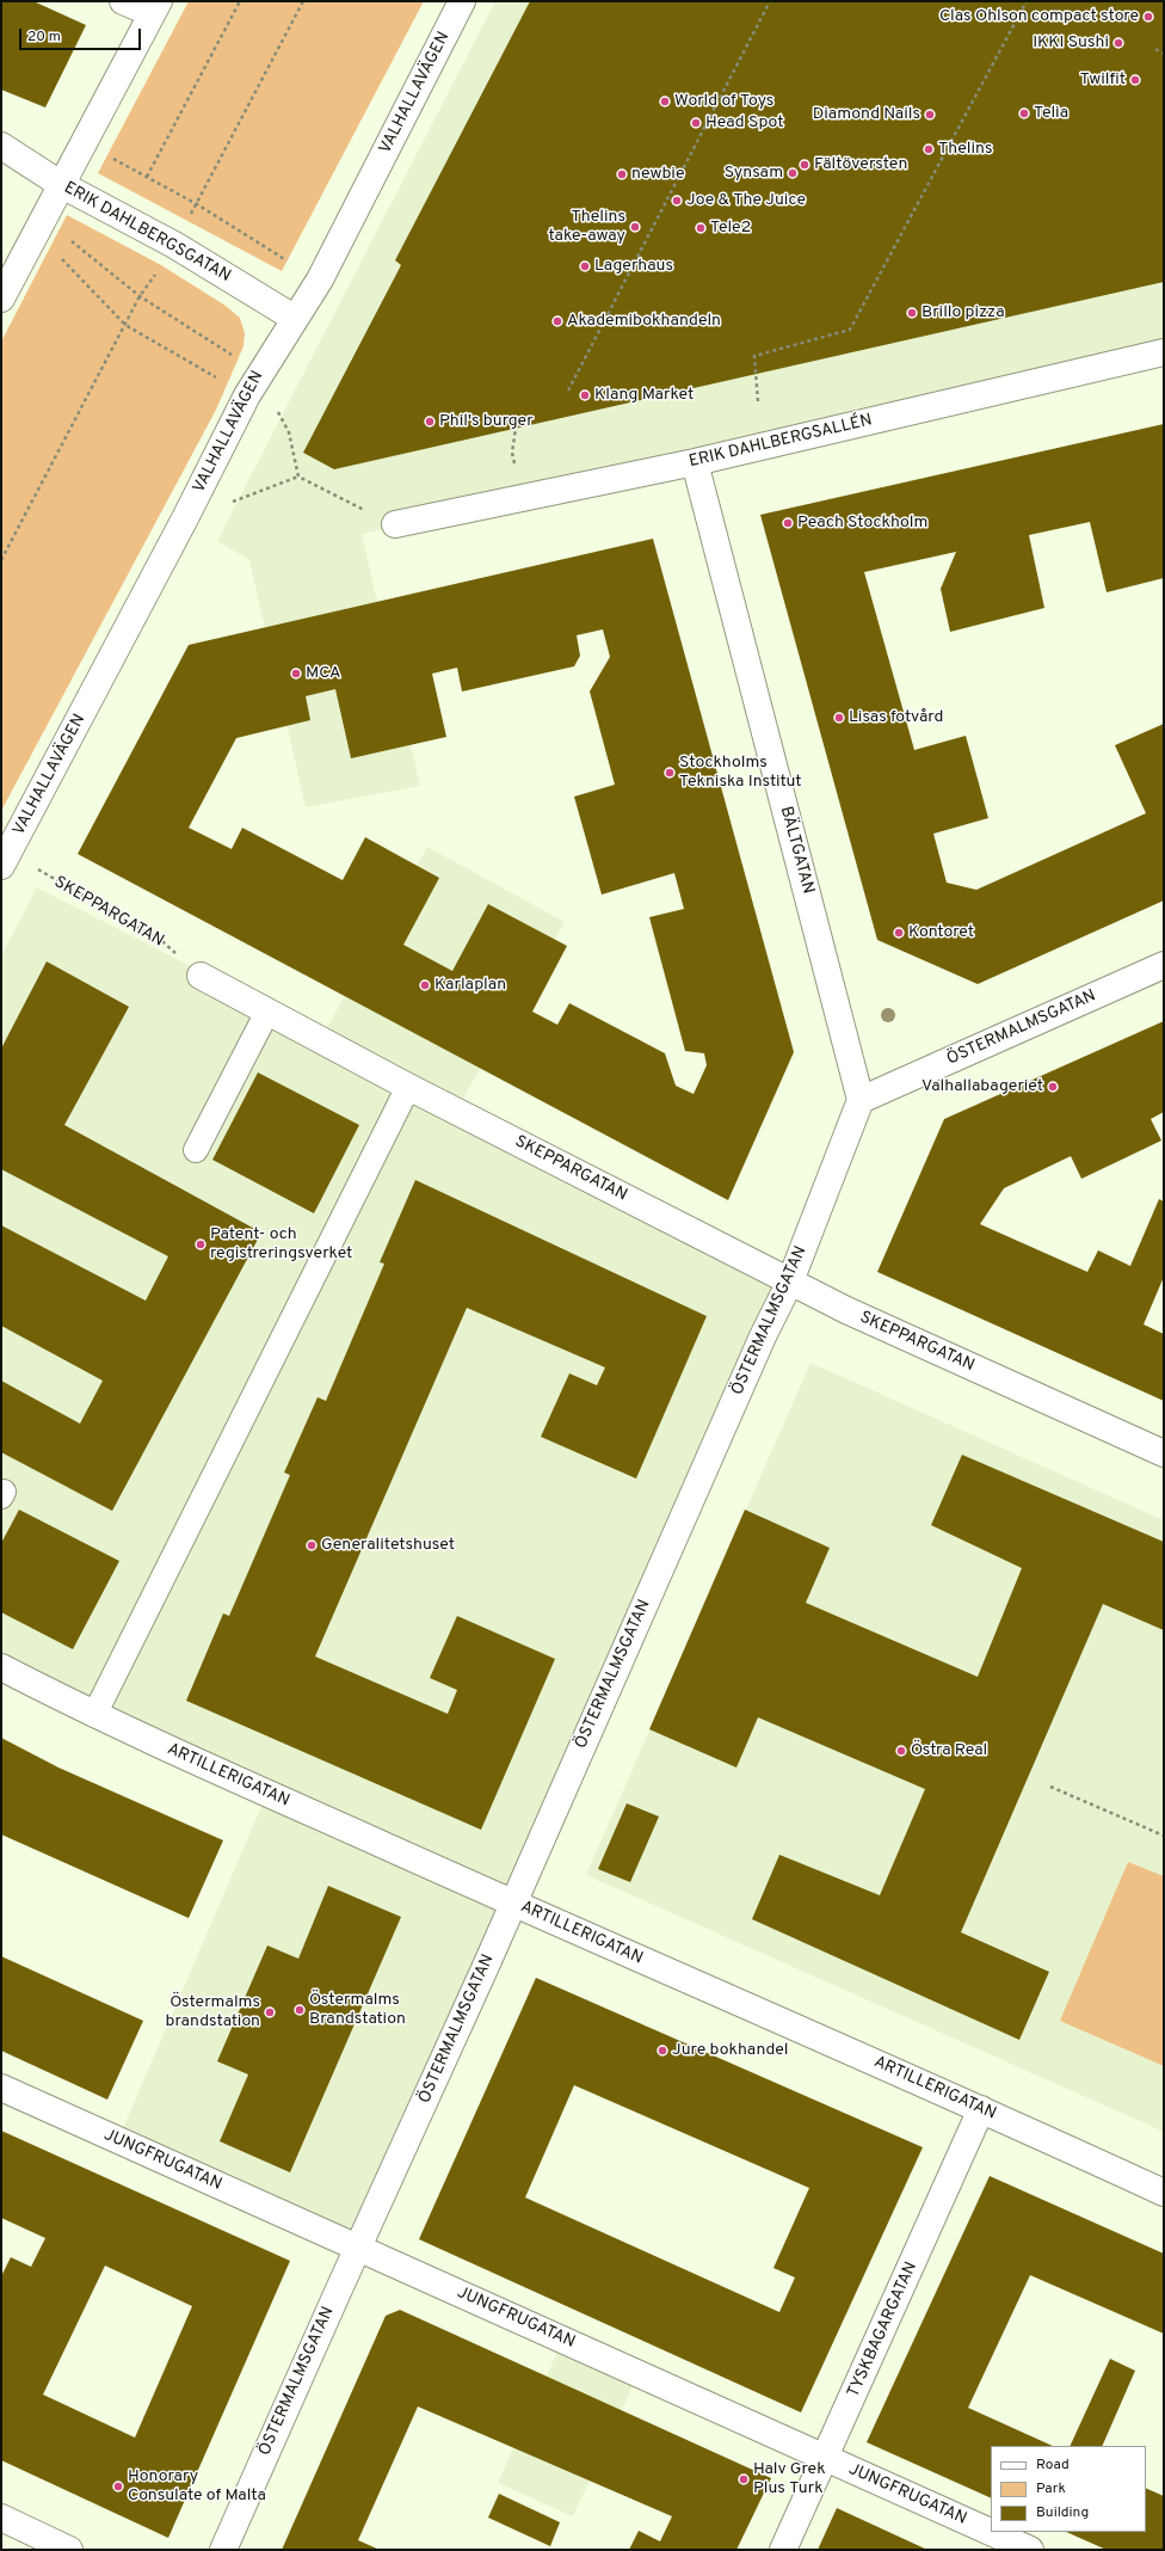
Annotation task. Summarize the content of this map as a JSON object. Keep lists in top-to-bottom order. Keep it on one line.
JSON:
{"streets":{"street":["VALHALLAVÄGEN","ERIK DAHLBERGSGATAN","ERIK DAHLBERGSALLÉN","BÄLTGATAN","SKEPPARGATAN","ÖSTERMALMSGATAN","ARTILLERIGATAN","JUNGFRUGATAN","TYSKBAGARGATAN"]},"crossings":[["VALHALLAVÄGEN","ERIK DAHLBERGSGATAN"],["VALHALLAVÄGEN","SKEPPARGATAN"],["ERIK DAHLBERGSALLÉN","BÄLTGATAN"],["BÄLTGATAN","ÖSTERMALMSGATAN"],["SKEPPARGATAN","ÖSTERMALMSGATAN"],["ÖSTERMALMSGATAN","ARTILLERIGATAN"],["ÖSTERMALMSGATAN","JUNGFRUGATAN"],["ARTILLERIGATAN","TYSKBAGARGATAN"],["JUNGFRUGATAN","TYSKBAGARGATAN"]],"places":["Clas Ohlson compact store","IKKI Sushi","Twilfit","World of Toys","Telia","Diamond Nails","Head Spot","Thelins","Fältöversten","Synsam","newbie","Joe & The Juice","Thelins take-away","Tele2","Lagerhaus","Brillo pizza","Akademibokhandeln","Klang Market","Phil's burger","Peach Stockholm","MCA","Lisas fotvård","Stockholms Tekniska Institut","Kontoret","Karlaplan","Valhallabageriet","Patent- och registreringsverket","Generalitetshuset","Östra Real","Östermalms Brandstation","Östermalms brandstation","Jure bokhandel","Halv Grek Plus Turk","Honorary Consulate of Malta"],"legend":["Road","Park","Building"],"scale_bar":"20 m"}
